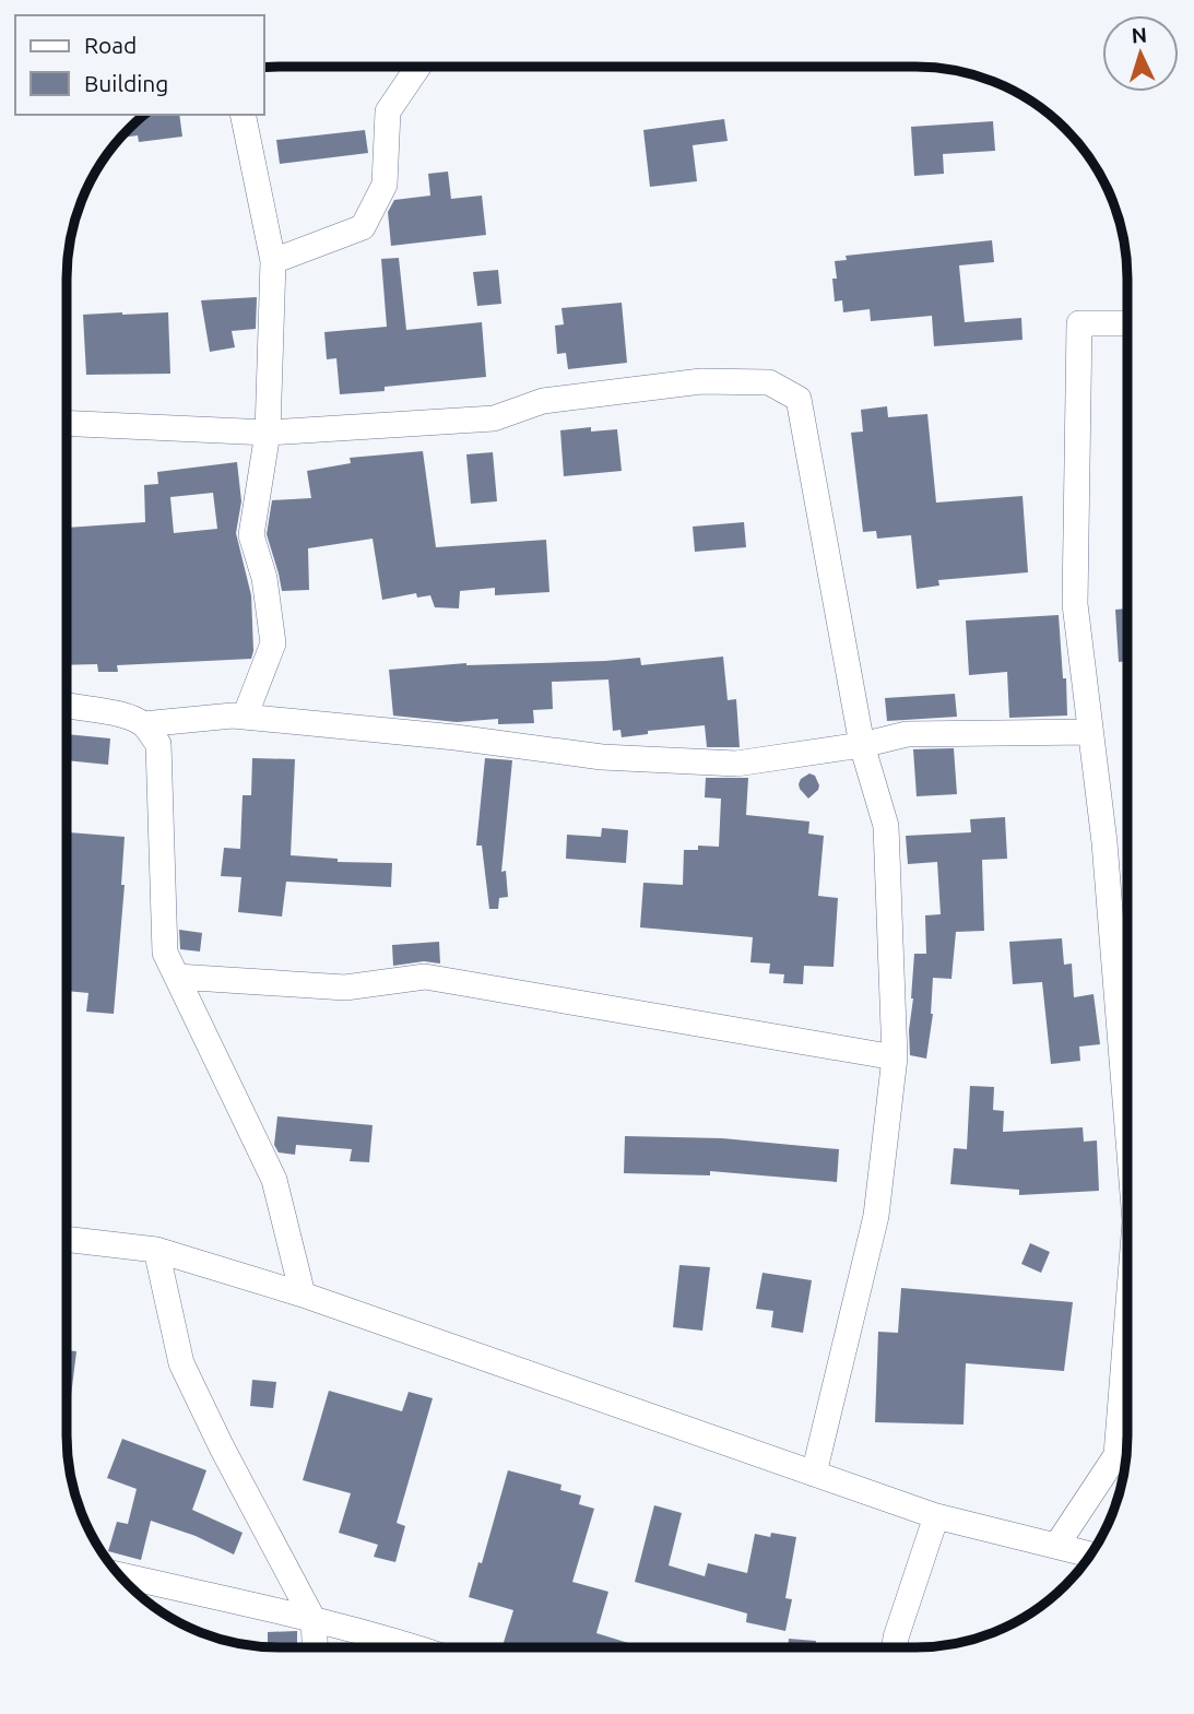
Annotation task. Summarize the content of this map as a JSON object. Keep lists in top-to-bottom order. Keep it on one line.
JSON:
{"legend":["Road","Building"],"north":"top"}
